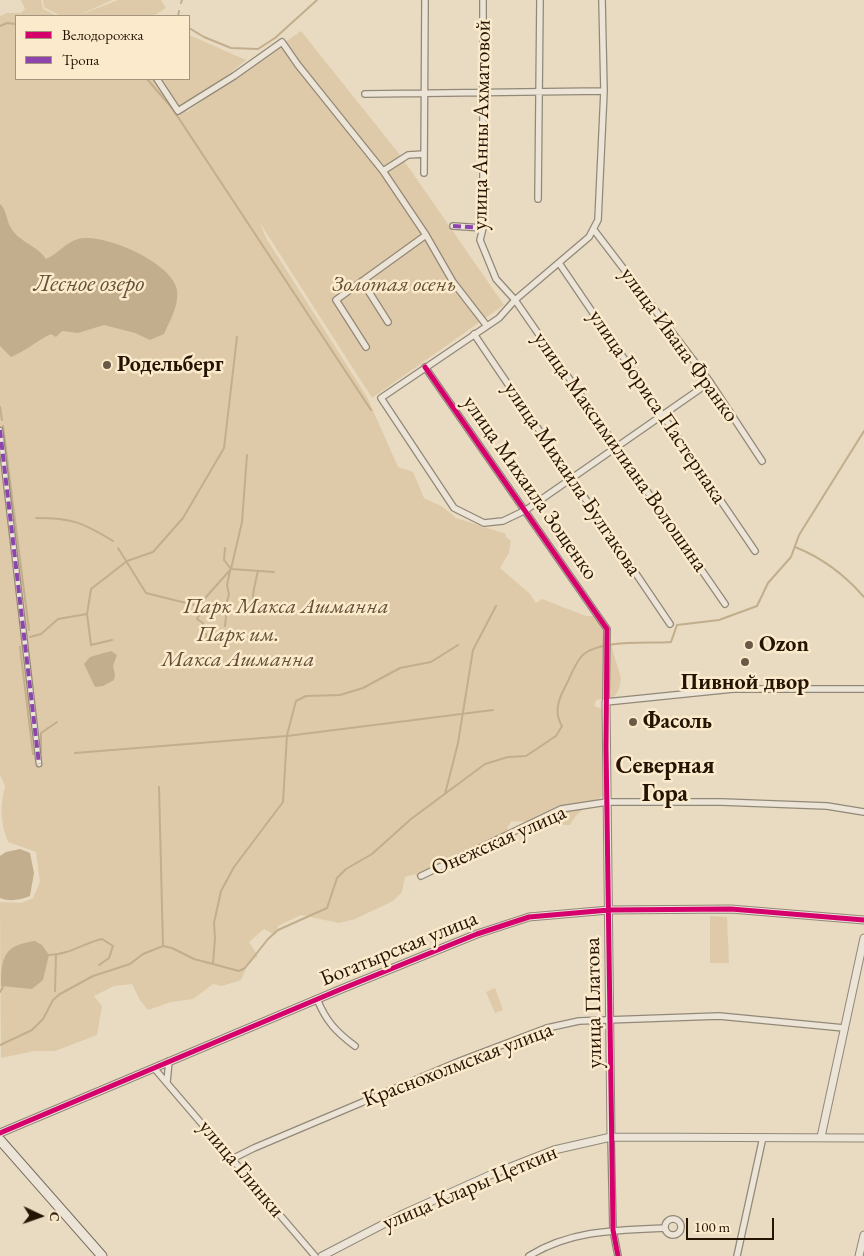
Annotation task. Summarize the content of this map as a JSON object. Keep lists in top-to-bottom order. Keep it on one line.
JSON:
{"streets":{"street":["улица Анны Ахматовой","улица Ивана Франко","улица Бориса Пастернака","улица Максимилиана Волошина","улица Михаила Булгакова","улица Михаила Зощенко","Онежская улица","Богатырская улица","улица Платова","Краснохолмская улица","улица Глинки","улица Клары Цеткин"]},"crossings":[["улица Анны Ахматовой","улица Максимилиана Волошина"],["улица Михаила Зощенко","улица Платова"],["Онежская улица","улица Платова"],["Богатырская улица","улица Платова"],["Богатырская улица","улица Глинки"],["улица Платова","Краснохолмская улица"],["улица Платова","улица Клары Цеткин"],["Краснохолмская улица","улица Глинки"]],"districts":["Северная Гора"],"water":["Лесное озеро"],"parks":["Золотая осень","Парк Макса Ашманна","Парк им. Макса Ашманна"],"places":["Родельберг","Ozon","Пивной двор","Фасоль"],"legend":["Велодорожка","Тропа"],"scale_bar":"100 m","north":"right"}
